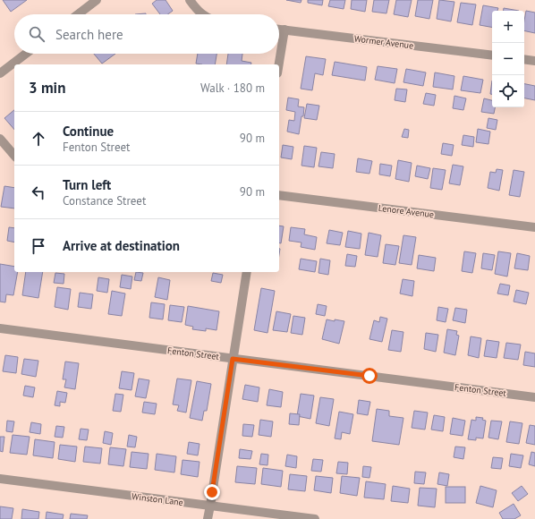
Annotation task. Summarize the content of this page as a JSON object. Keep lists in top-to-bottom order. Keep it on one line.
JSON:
{"streets":{"street":["Wormer Avenue","Lenore Avenue","Fenton Street","Winston Lane"]},"page":{"map_buttons":["+","−"],"search":"Search here","heading":["3 min","Walk · 180 m"],"list":[["Continue","Fenton Street","90 m"],["Turn left","Constance Street","90 m"],"Arrive at destination"]}}
